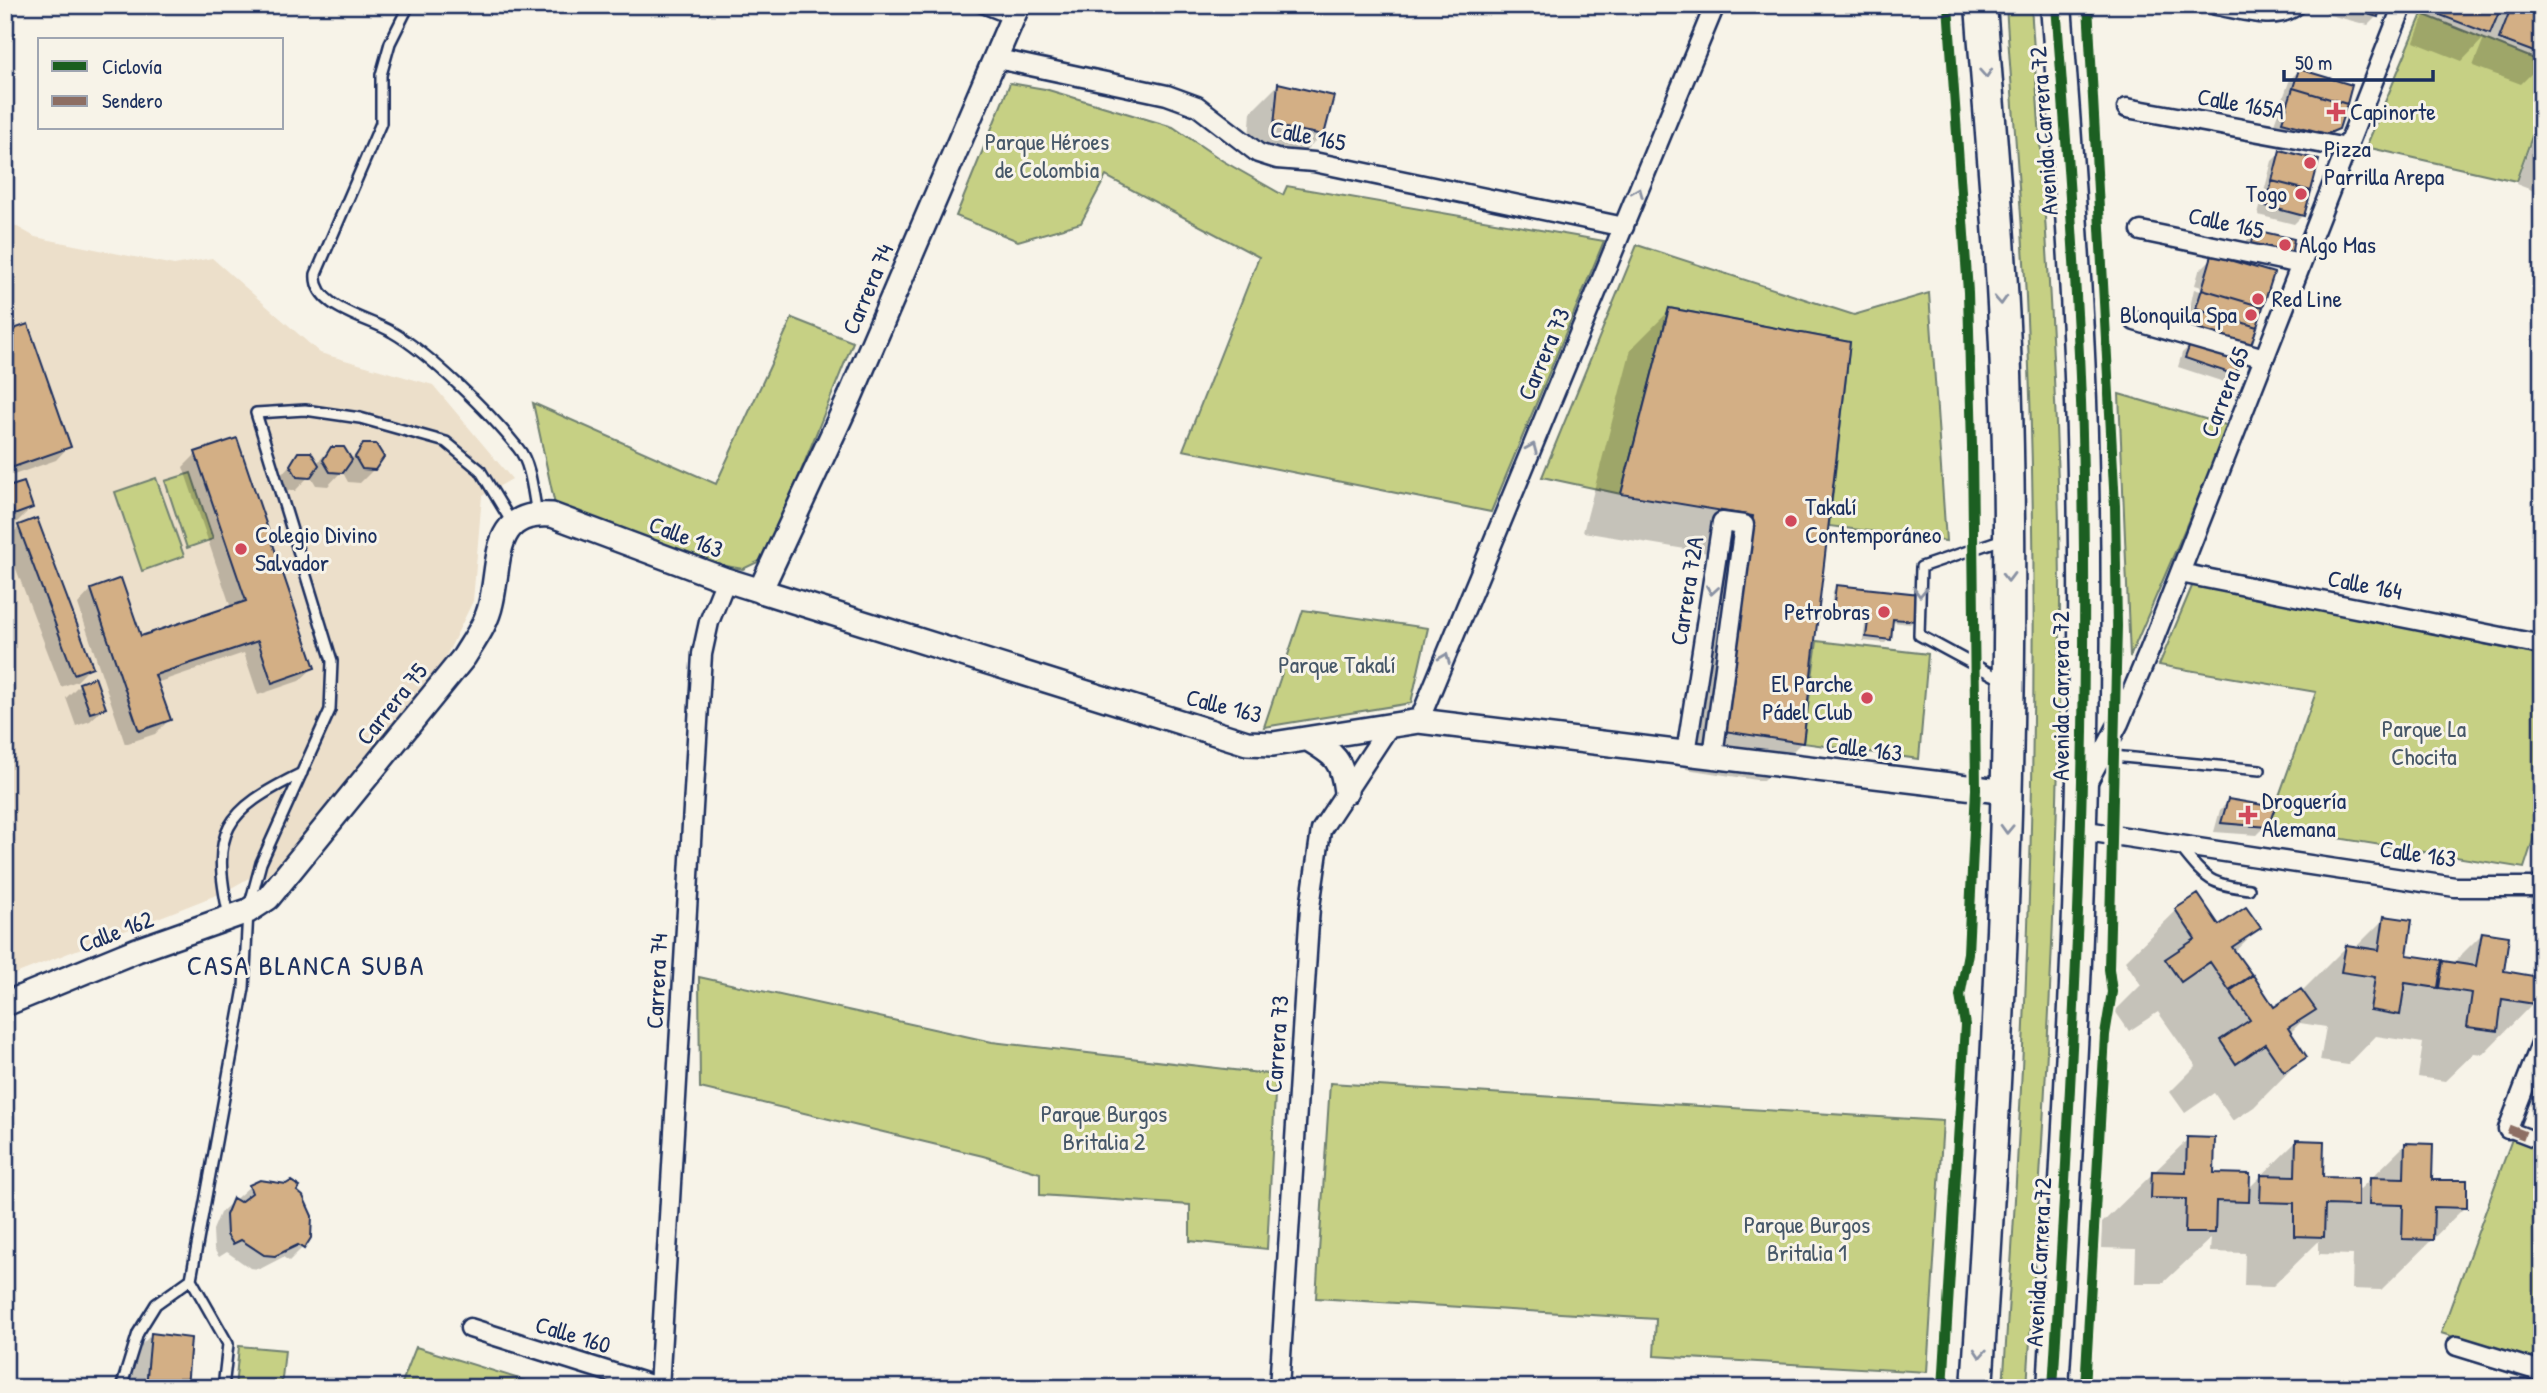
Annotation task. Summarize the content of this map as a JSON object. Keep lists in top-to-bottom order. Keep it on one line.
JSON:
{"streets":{"highway":["Avenida Carrera 72"],"street":["Calle 165A","Calle 165","Carrera 74","Carrera 73","Carrera 65","Calle 163","Calle 164","Carrera 72A","Carrera 75","Calle 162","Calle 160"]},"crossings":[["Calle 165A","Carrera 65"],["Avenida Carrera 72","Carrera 65"],["Avenida Carrera 72","Calle 163"],["Calle 165","Carrera 74"],["Calle 165","Carrera 73"],["Calle 165","Carrera 65"],["Carrera 74","Calle 163"],["Carrera 74","Calle 160"],["Carrera 73","Calle 163"],["Carrera 65","Calle 164"],["Calle 163","Carrera 72A"],["Carrera 75","Calle 162"]],"one_way":["Carrera 73"],"districts":["CASA BLANCA SUBA"],"parks":["Parque Héroes de Colombia","Parque Takalí","Parque La Chocita","Parque Burgos Britalia 2","Parque Burgos Britalia 1"],"places":{"health":["Capinorte","Droguería Alemana"],"other":["Pizza Parrilla Arepa","Togo","Algo Mas","Red Line","Blonquila Spa","Takalí Contemporáneo","Colegio Divino Salvador","Petrobras","El Parche Pádel Club"]},"legend":["Ciclovía","Sendero"],"scale_bar":"50 m"}
